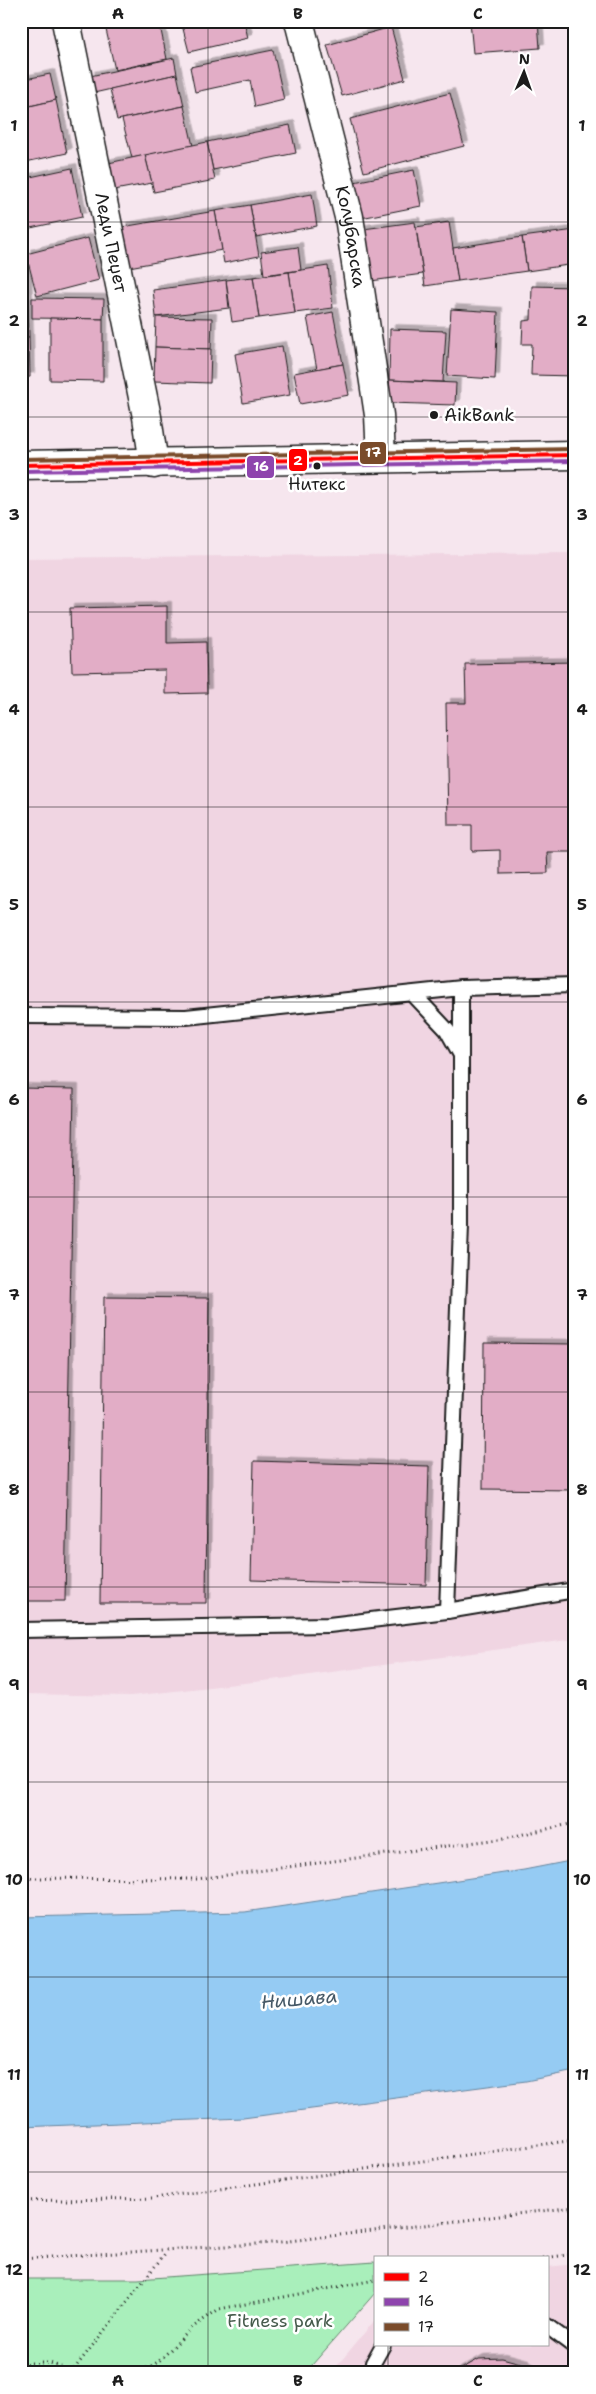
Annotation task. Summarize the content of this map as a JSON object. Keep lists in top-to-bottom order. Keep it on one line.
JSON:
{"streets":{"street":["Колубарска","Леди Пеџет"]},"water":["Нишава"],"parks":["Fitness park"],"places":["AikBank","Нитекс"],"lines":["transit line 17","transit line 2","transit line 16"],"legend":["2","16","17"],"north":"top","grid":{"columns":["A","B","C"],"rows":["1","2","3","4","5","6","7","8","9","10","11","12"]}}
